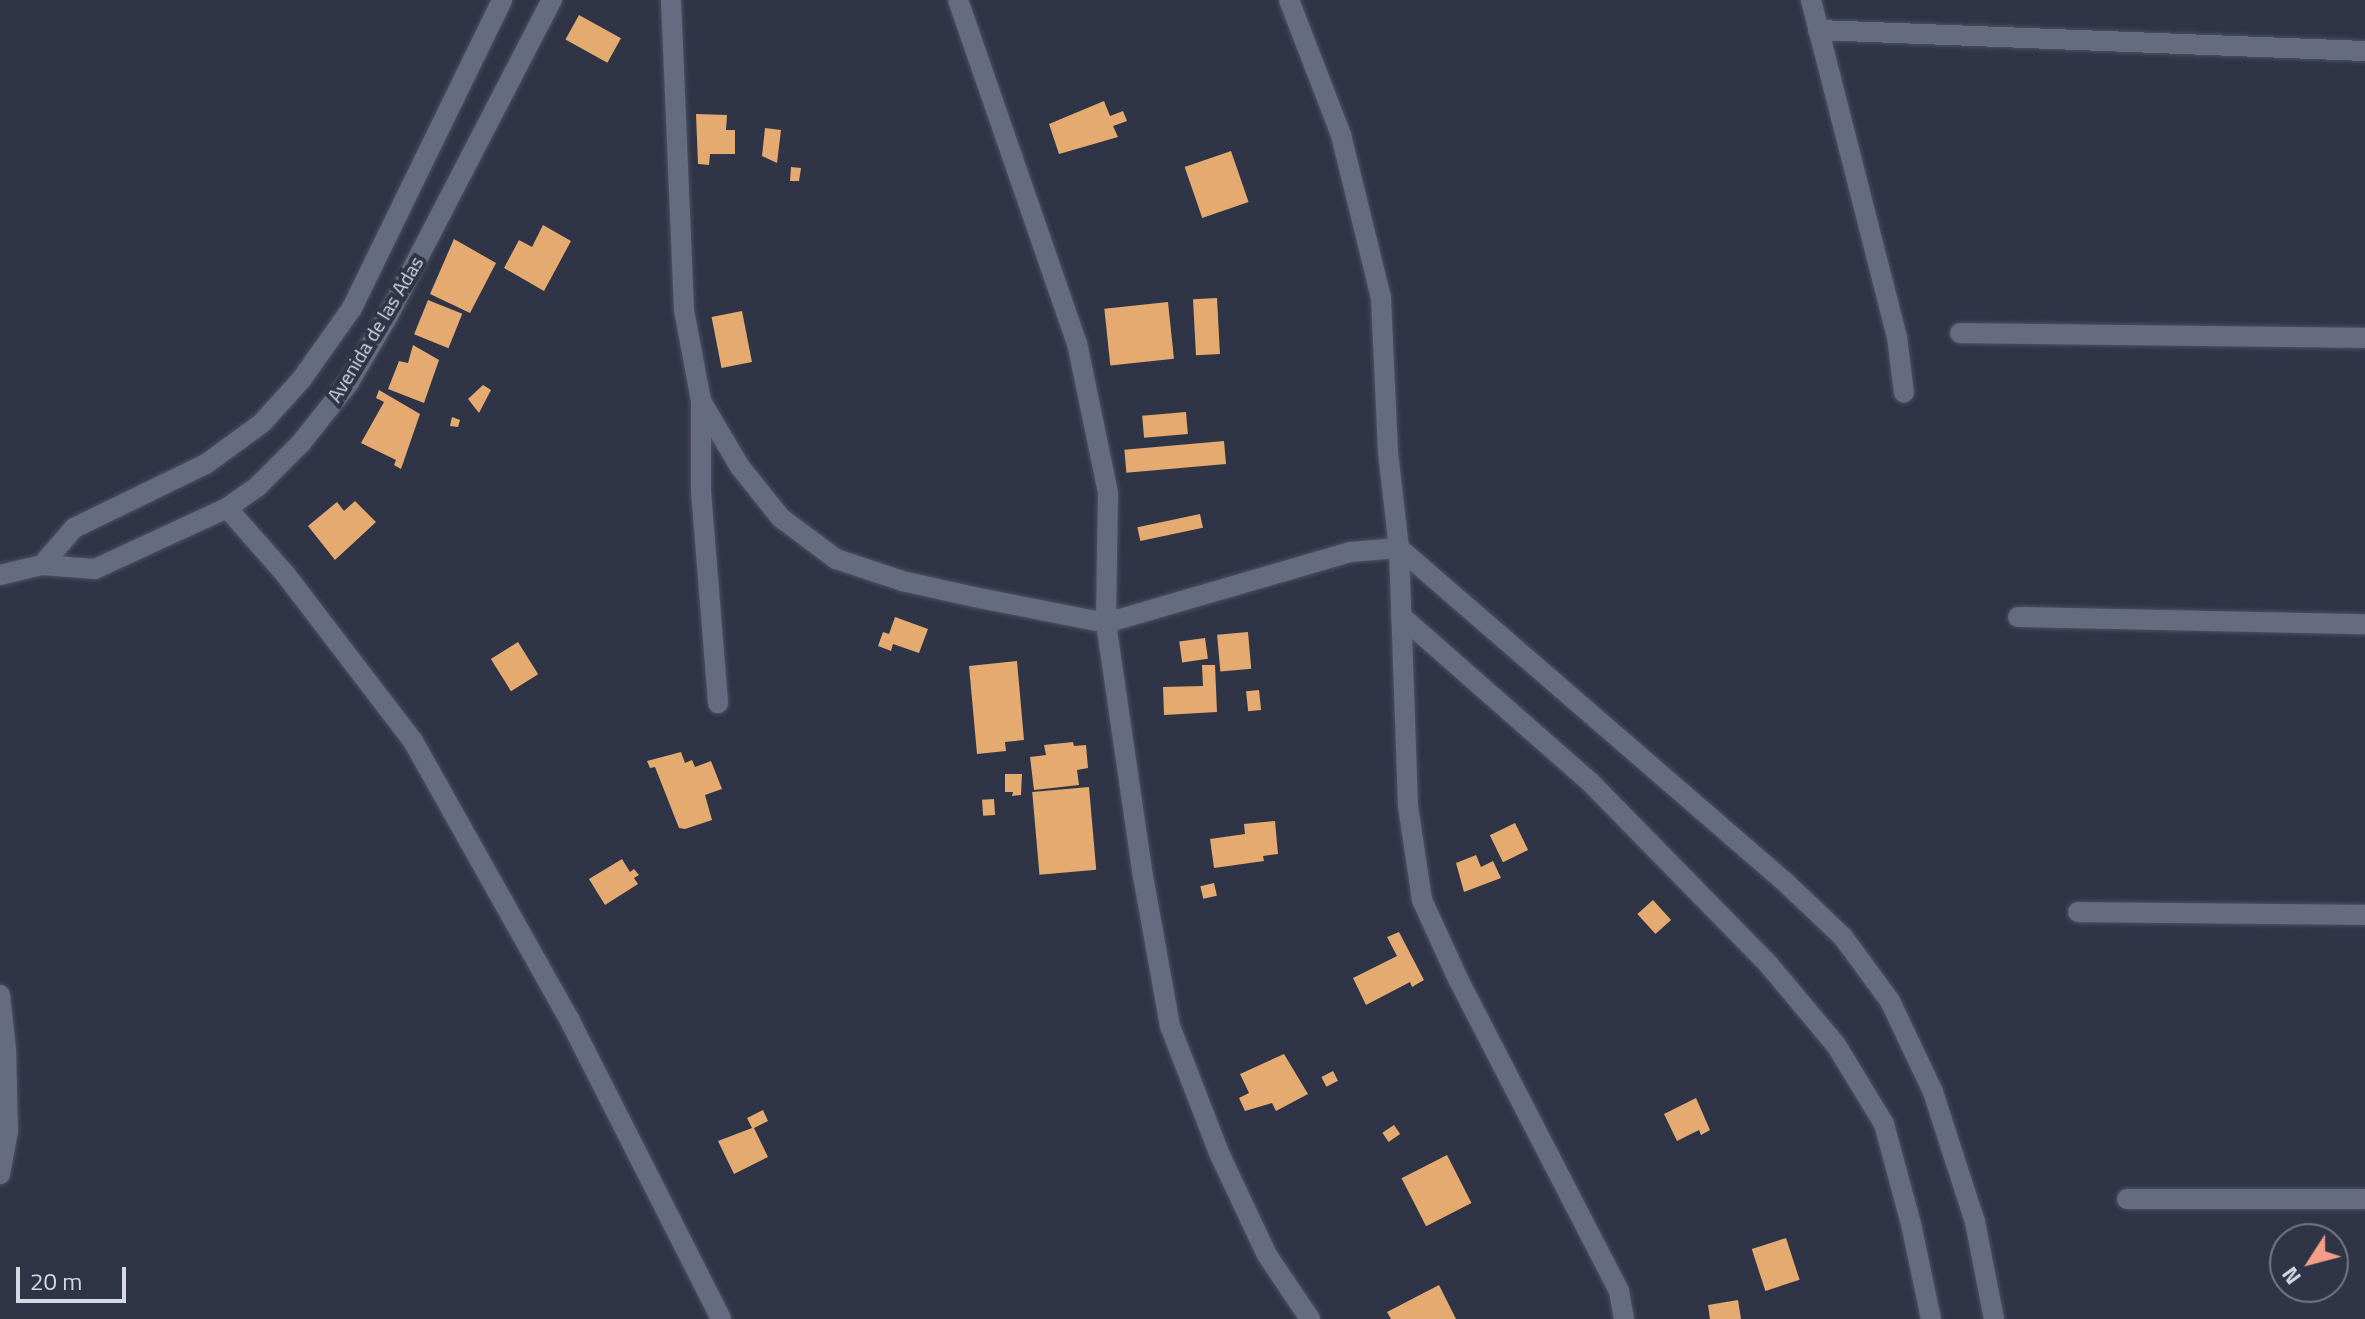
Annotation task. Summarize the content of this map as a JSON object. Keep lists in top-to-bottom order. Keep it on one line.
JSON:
{"streets":{"street":["Avenida de las Adas"]},"scale_bar":"20 m","north":"bottom left"}
